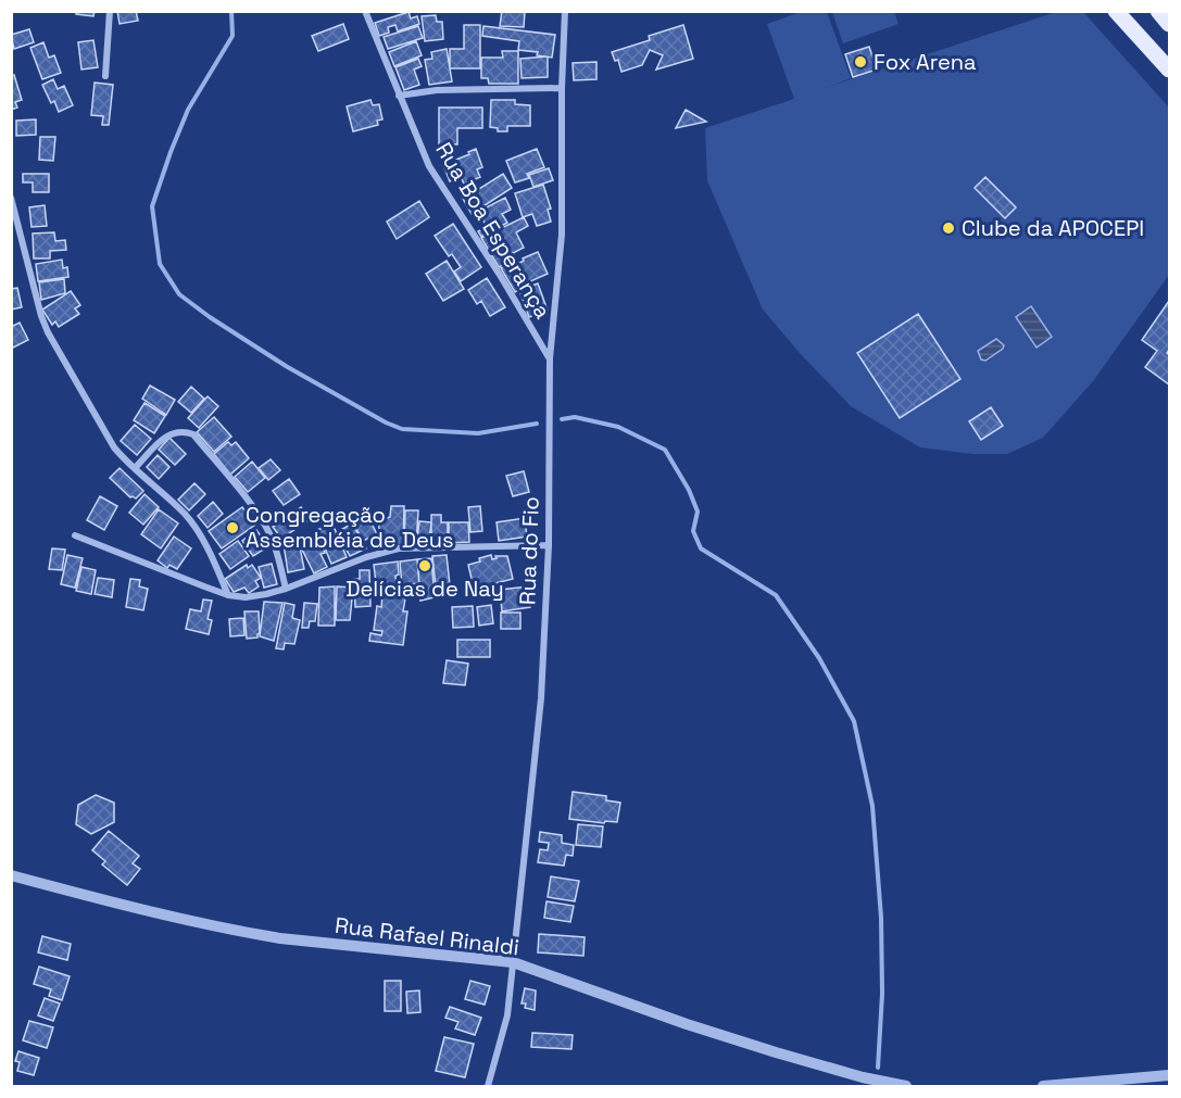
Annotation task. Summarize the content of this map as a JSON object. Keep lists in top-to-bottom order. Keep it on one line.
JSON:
{"streets":{"street":["Rua Boa Esperança","Rua do Fio","Rua Rafael Rinaldi"]},"crossings":[["Rua Boa Esperança","Rua do Fio"],["Rua do Fio","Rua Rafael Rinaldi"]],"places":["Fox Arena","Clube da APOCEPI","Congregação Assembléia de Deus","Delícias de Nay"]}
